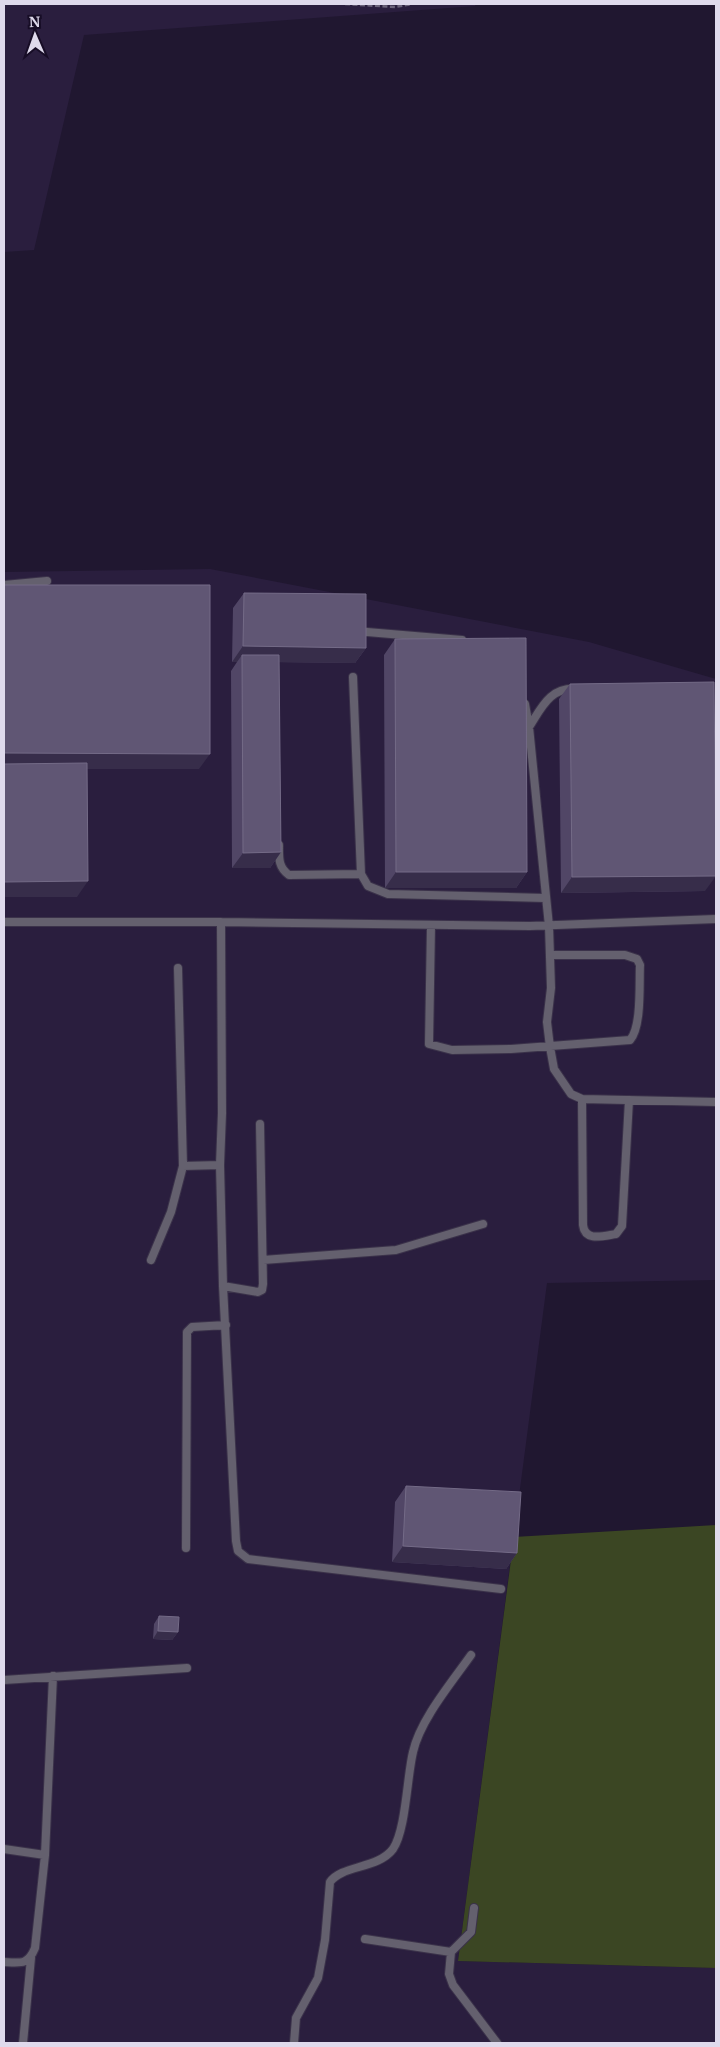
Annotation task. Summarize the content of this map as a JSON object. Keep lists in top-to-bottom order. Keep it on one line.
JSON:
{"north":"top"}
